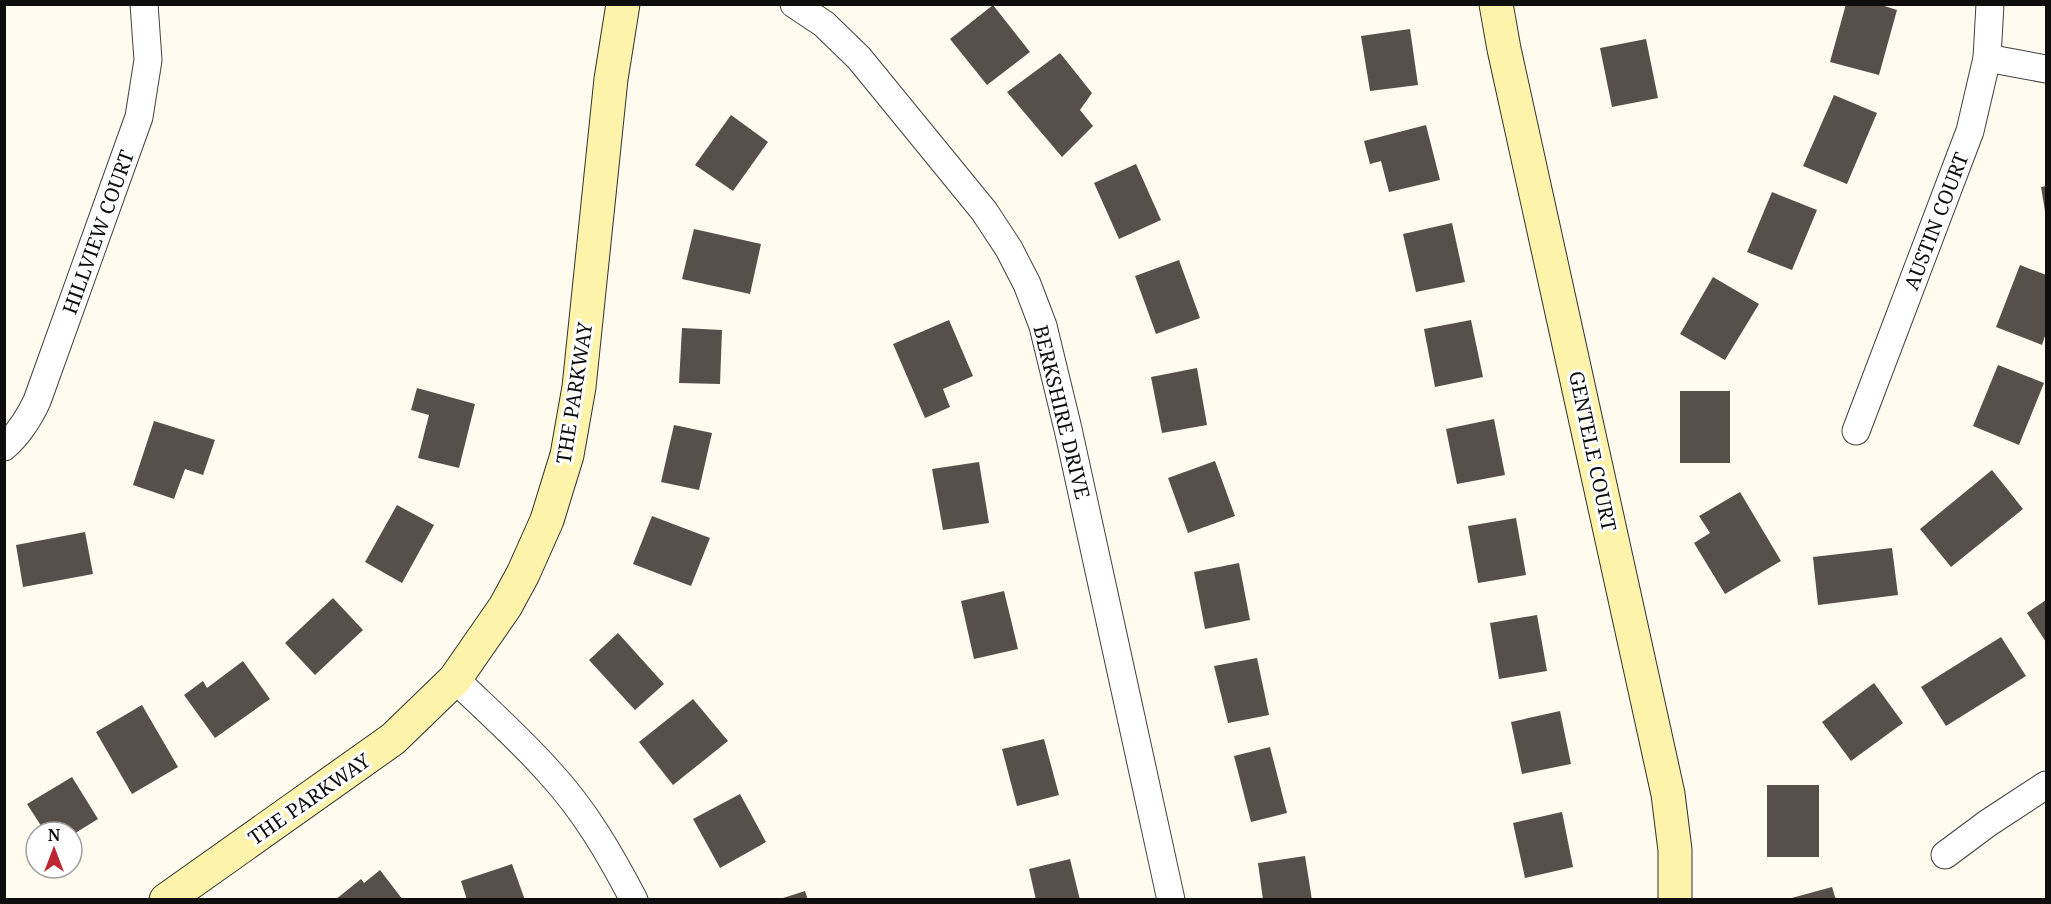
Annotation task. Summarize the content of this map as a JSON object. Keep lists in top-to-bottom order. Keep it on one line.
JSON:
{"streets":{"street":["AUSTIN COURT","HILLVIEW COURT","THE PARKWAY","BERKSHIRE DRIVE","GENTELE COURT"]},"north":"top"}
